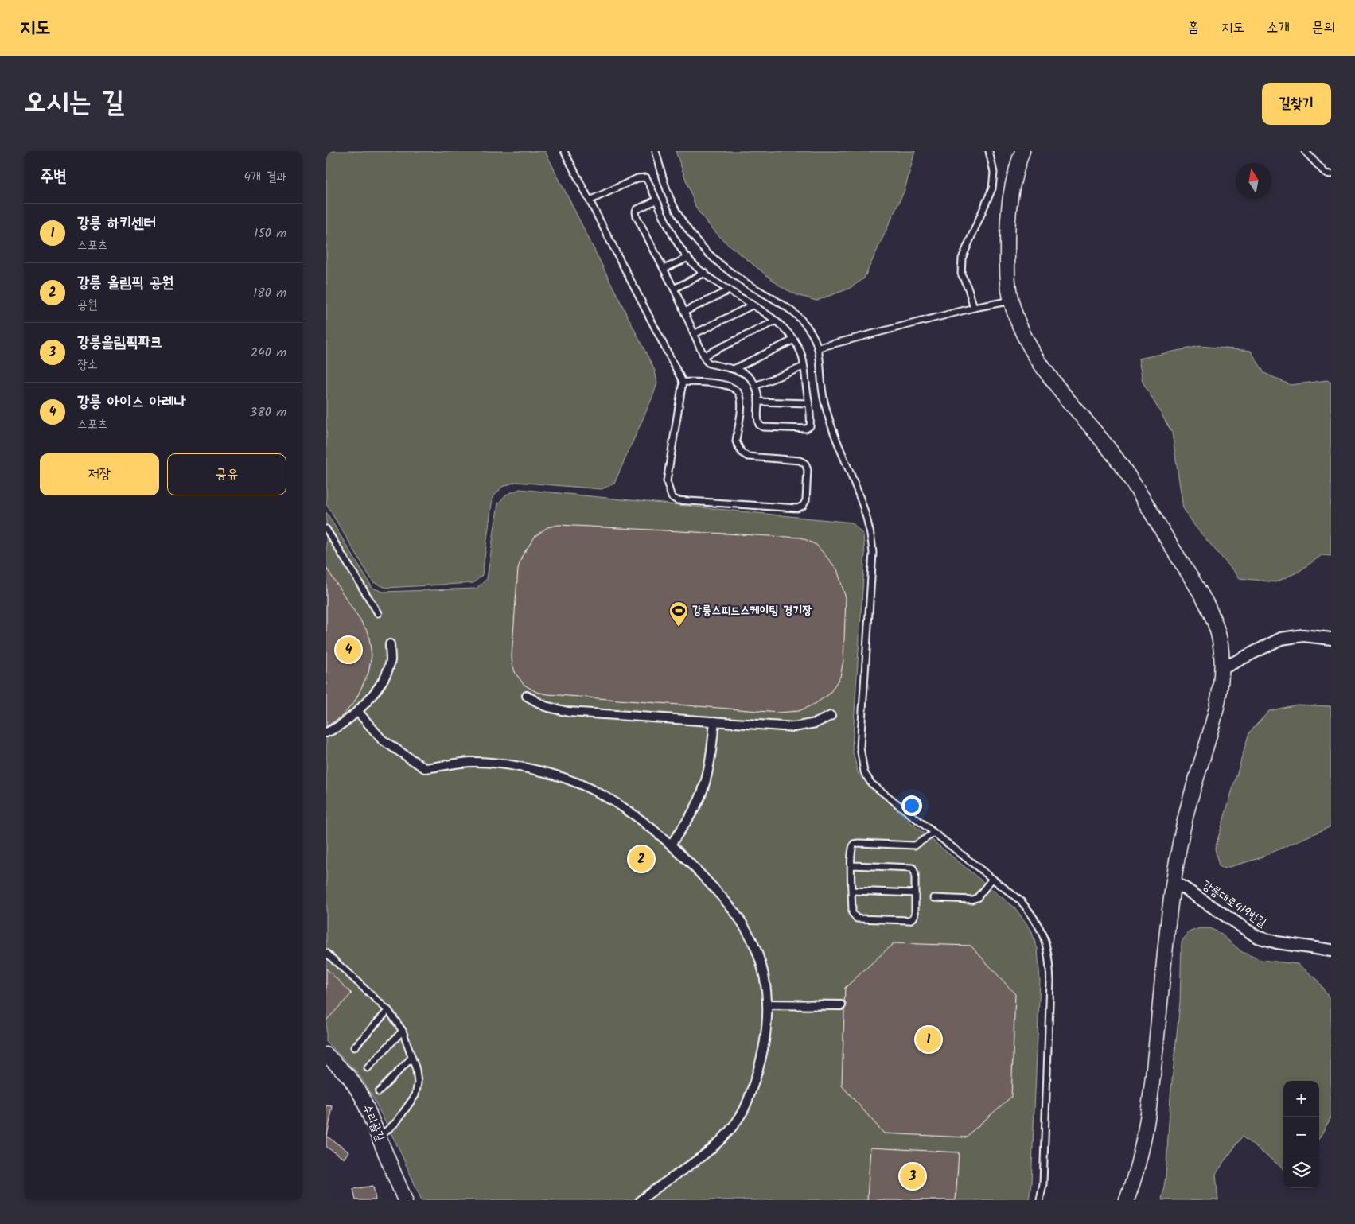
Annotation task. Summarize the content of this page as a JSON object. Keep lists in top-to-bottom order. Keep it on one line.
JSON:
{"streets":{"street":["강릉대로419번길","수리골길"]},"places":{"sports":["강릉스피드스케이팅 경기장"]},"north":"top","page":{"header":"지도","nav":["홈","지도","소개","문의"],"title":"오시는 길","buttons":["길찾기",["저장","공유"]],"heading":["주변","4개 결과"],"list":[{"mark":"1","name":"강릉 하키센터","note":"스포츠","value":"150 m"},{"mark":"2","name":"강릉 올림픽 공원","note":"공원","value":"180 m"},{"mark":"3","name":"강릉올림픽파크","note":"장소","value":"240 m"},{"mark":"4","name":"강릉 아이스 아레나","note":"스포츠","value":"380 m"}],"pins":["4","2","1","3"],"map_buttons":["+","−"]}}
